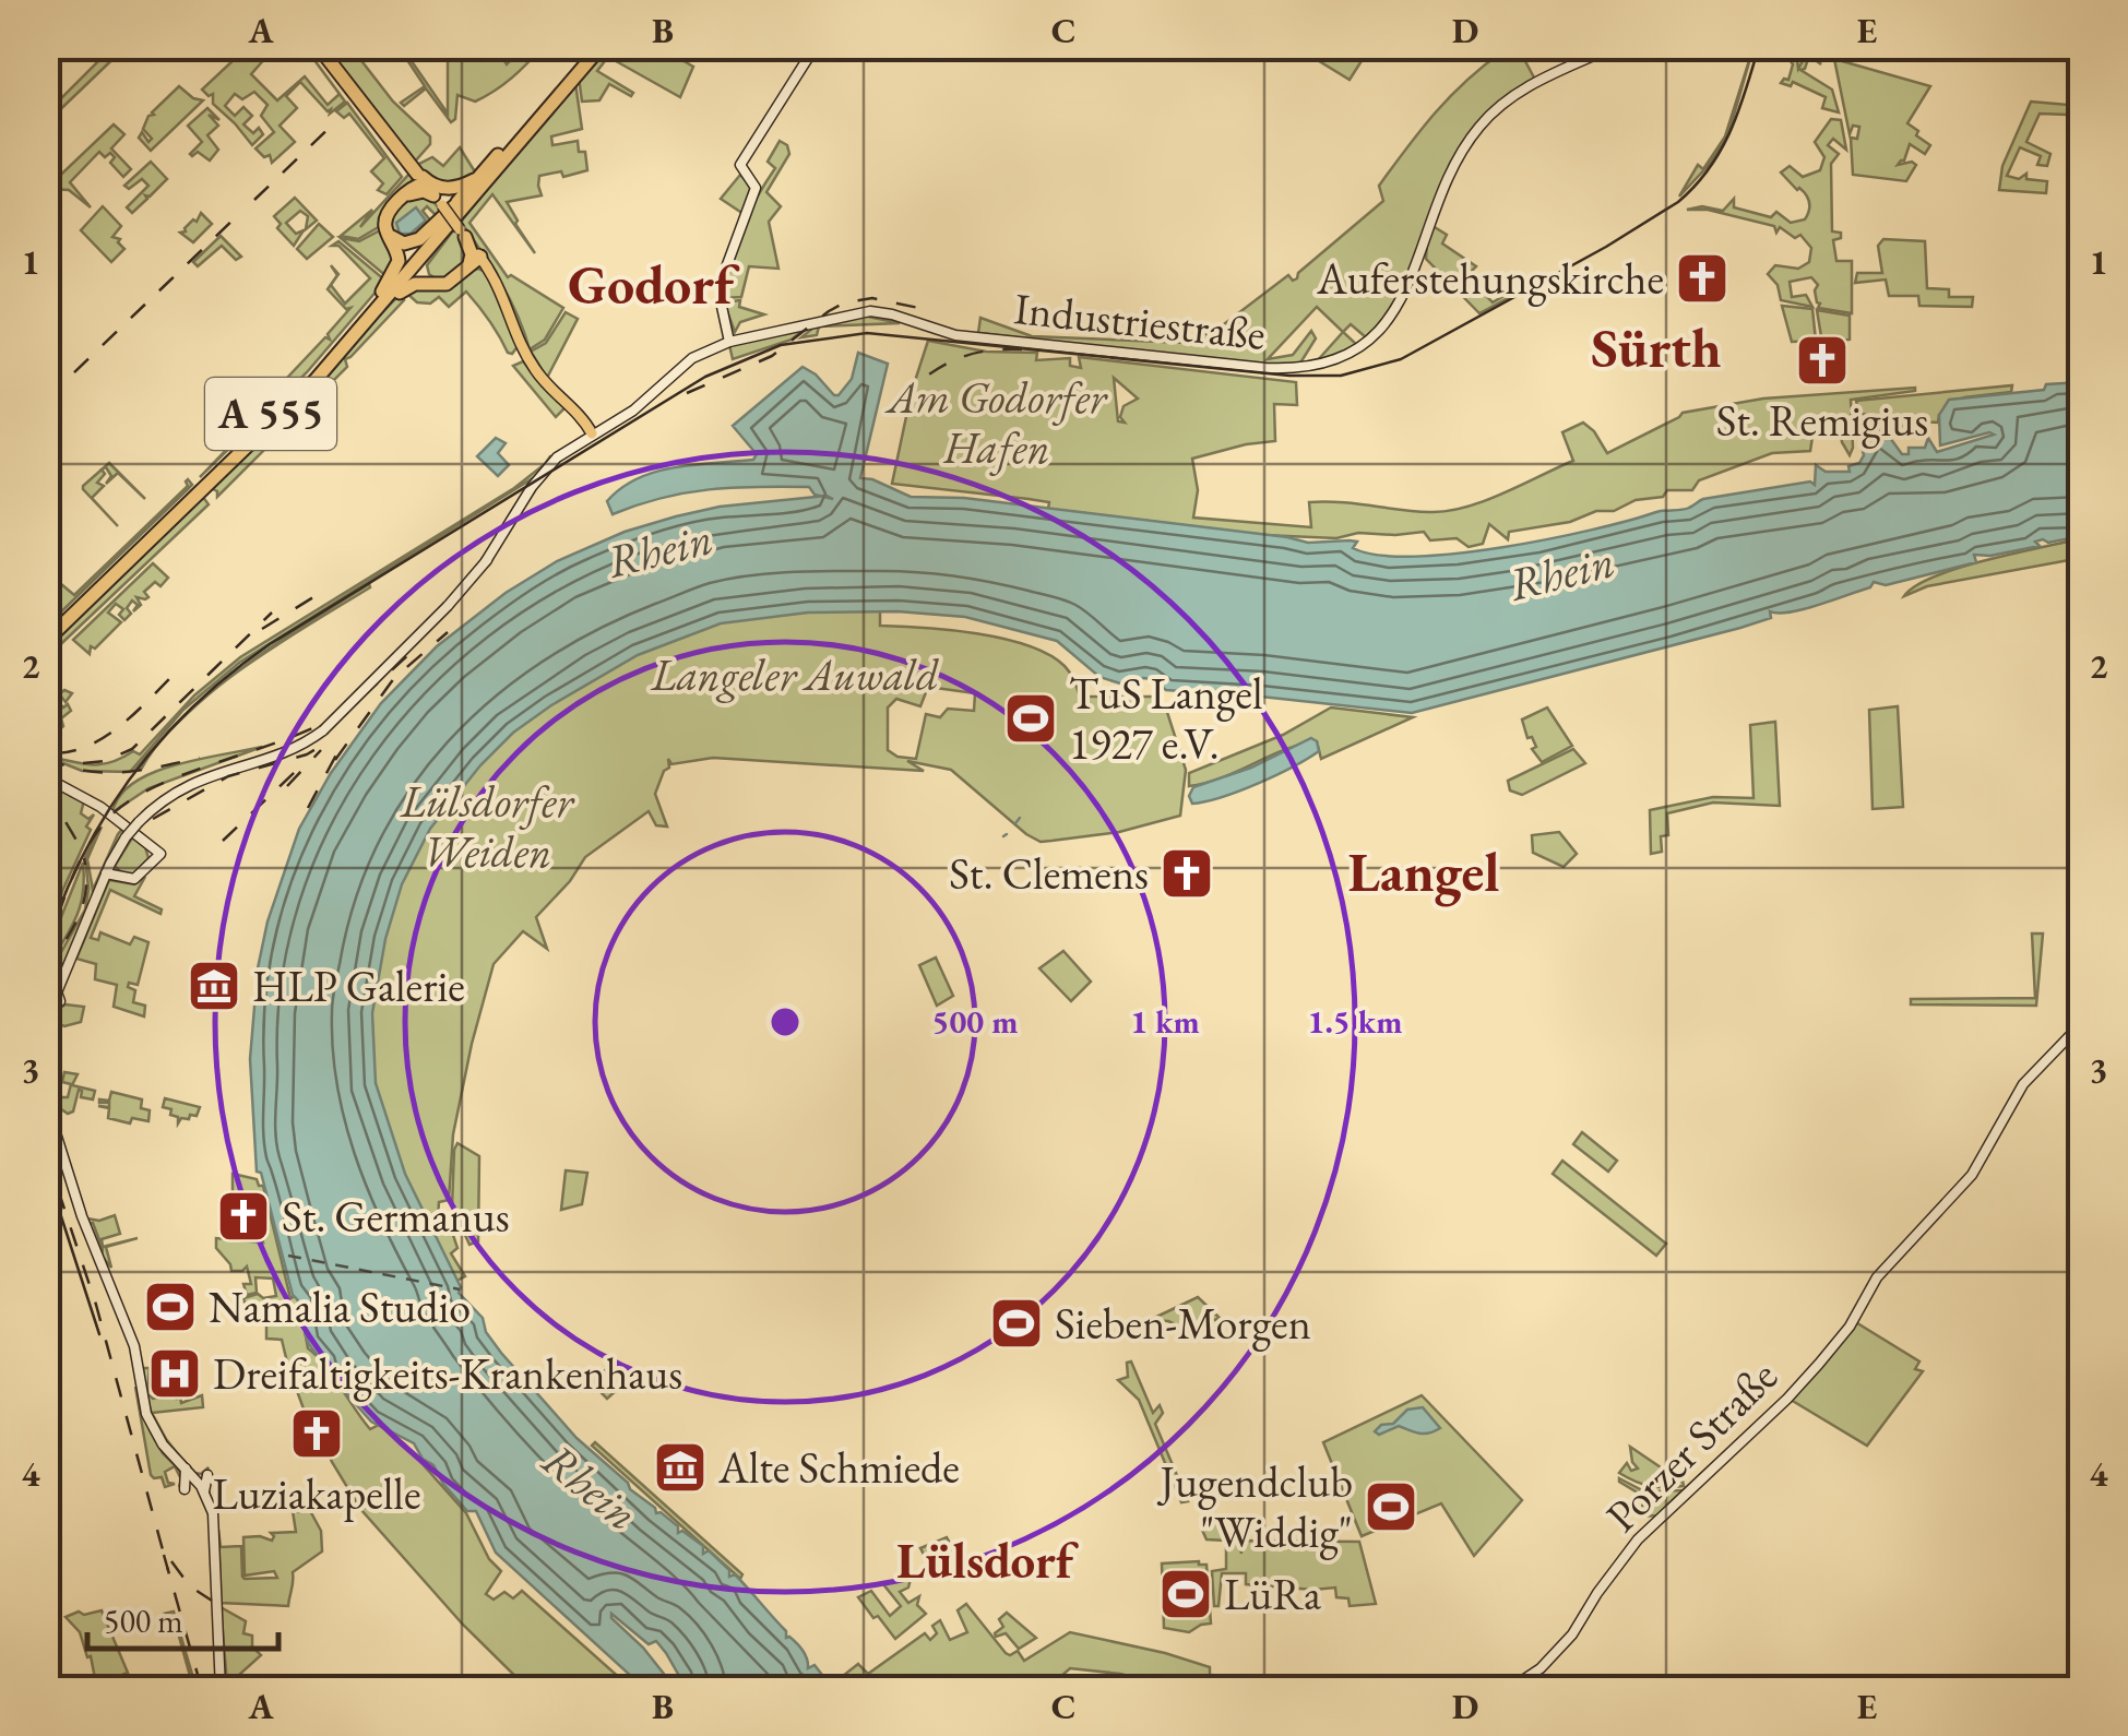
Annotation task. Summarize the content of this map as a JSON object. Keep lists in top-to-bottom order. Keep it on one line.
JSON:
{"streets":{"highway":["A 555"],"main road":["Industriestraße","Porzer Straße"]},"districts":["Godorf","Sürth","Langel","Lülsdorf"],"water":["Rhein"],"parks":["Am Godorfer Hafen","Langeler Auwald","Lülsdorfer Weiden"],"places":{"church":["Auferstehungskirche","St. Remigius","St. Clemens","St. Germanus","Luziakapelle"],"sports":["TuS Langel 1927 e.V.","Namalia Studio","Sieben-Morgen","Jugendclub \"Widdig\"","LüRa"],"museum":["HLP Galerie","Alte Schmiede"],"hospital":["Dreifaltigkeits-Krankenhaus"]},"scale_bar":"500 m","grid":{"columns":["A","B","C","D","E"],"rows":["1","2","3","4"]},"rings":["500 m","1 km","1.5 km"]}
